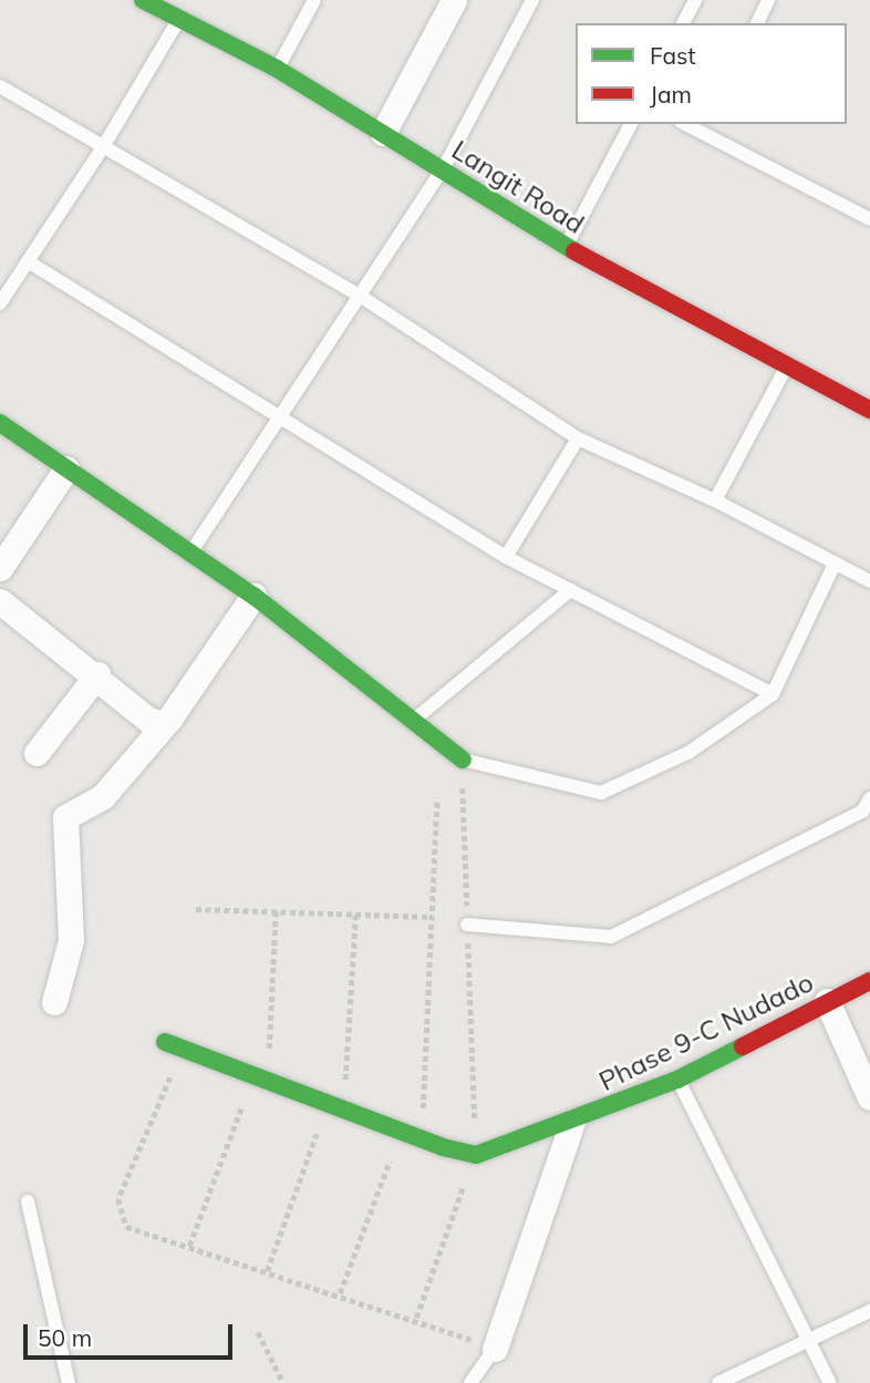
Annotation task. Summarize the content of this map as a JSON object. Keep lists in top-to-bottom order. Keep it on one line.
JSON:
{"streets":{"street":["Langit Road","Phase 9-C Nudado"]},"legend":["Fast","Jam"],"scale_bar":"50 m"}
